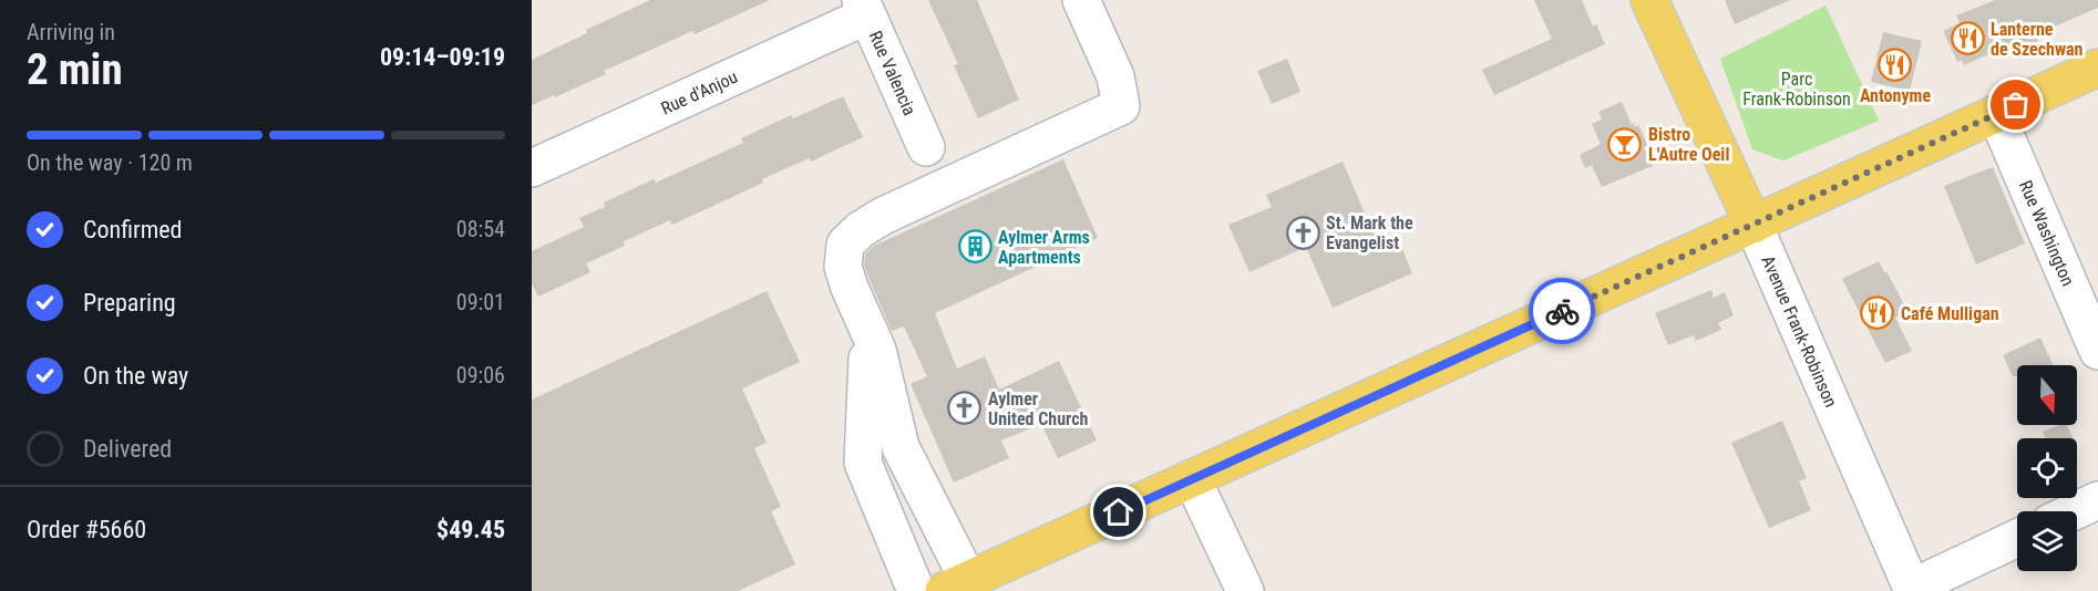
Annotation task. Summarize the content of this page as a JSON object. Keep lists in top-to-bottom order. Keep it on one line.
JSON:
{"streets":{"main road":["Avenue Frank-Robinson"],"street":["Rue Valencia","Rue d'Anjou","Rue Washington"]},"crossings":[["Rue Valencia","Rue d'Anjou"]],"parks":["Parc Frank-Robinson"],"places":{"restaurant":["Lanterne de Szechwan","Antonyme","Café Mulligan"],"bar":["Bistro L'Autre Oeil"],"church":["St. Mark the Evangelist","Aylmer United Church"],"building":["Aylmer Arms Apartments"]},"north":"bottom","page":{"heading":["2 min","Arriving in","09:14–09:19"],"panel":["Order #5660","$49.45"],"bar":"On the way · 120 m","list":[["Confirmed","08:54"],["Preparing","09:01"],["On the way","09:06"],"Delivered"]}}
